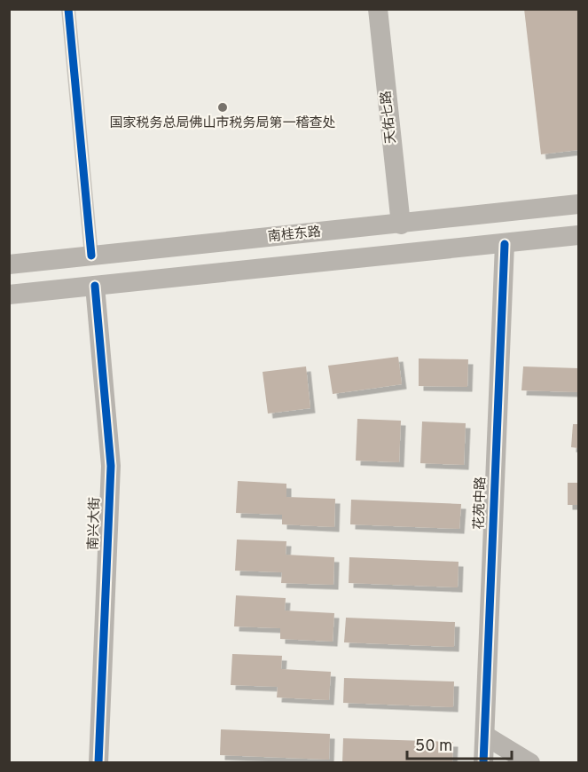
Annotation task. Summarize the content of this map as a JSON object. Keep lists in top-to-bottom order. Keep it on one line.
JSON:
{"streets":{"street":["天佑七路","南桂东路","花苑中路","南兴大街"]},"crossings":[["天佑七路","南桂东路"]],"places":["国家税务总局佛山市税务局第一稽查处"],"scale_bar":"50 m"}
